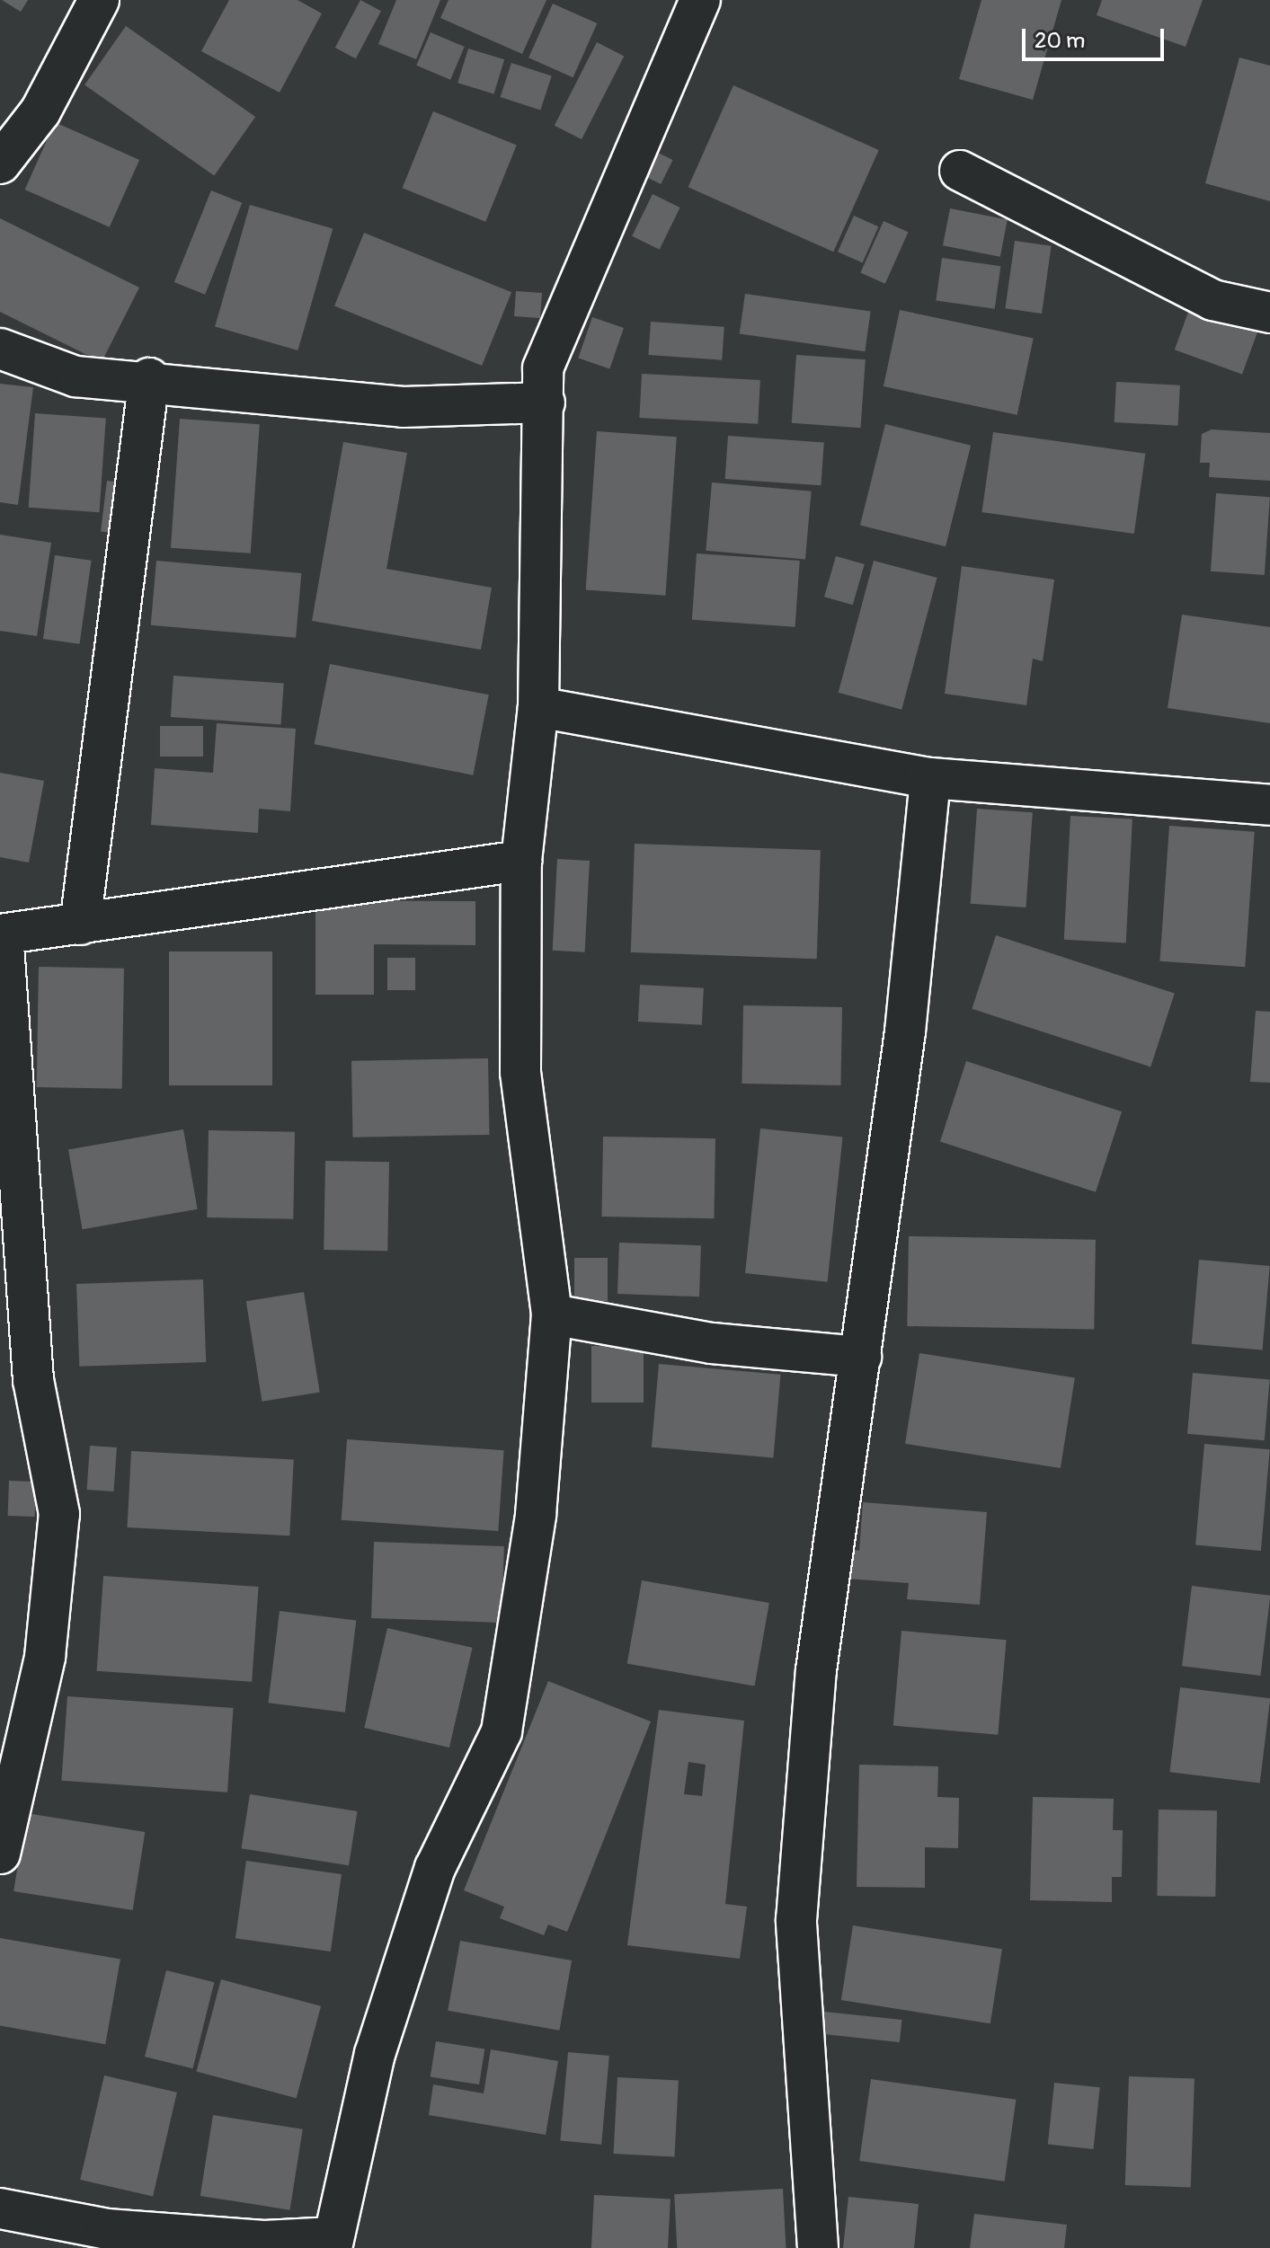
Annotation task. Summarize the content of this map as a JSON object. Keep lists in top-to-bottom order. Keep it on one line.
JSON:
{"scale_bar":"20 m"}
